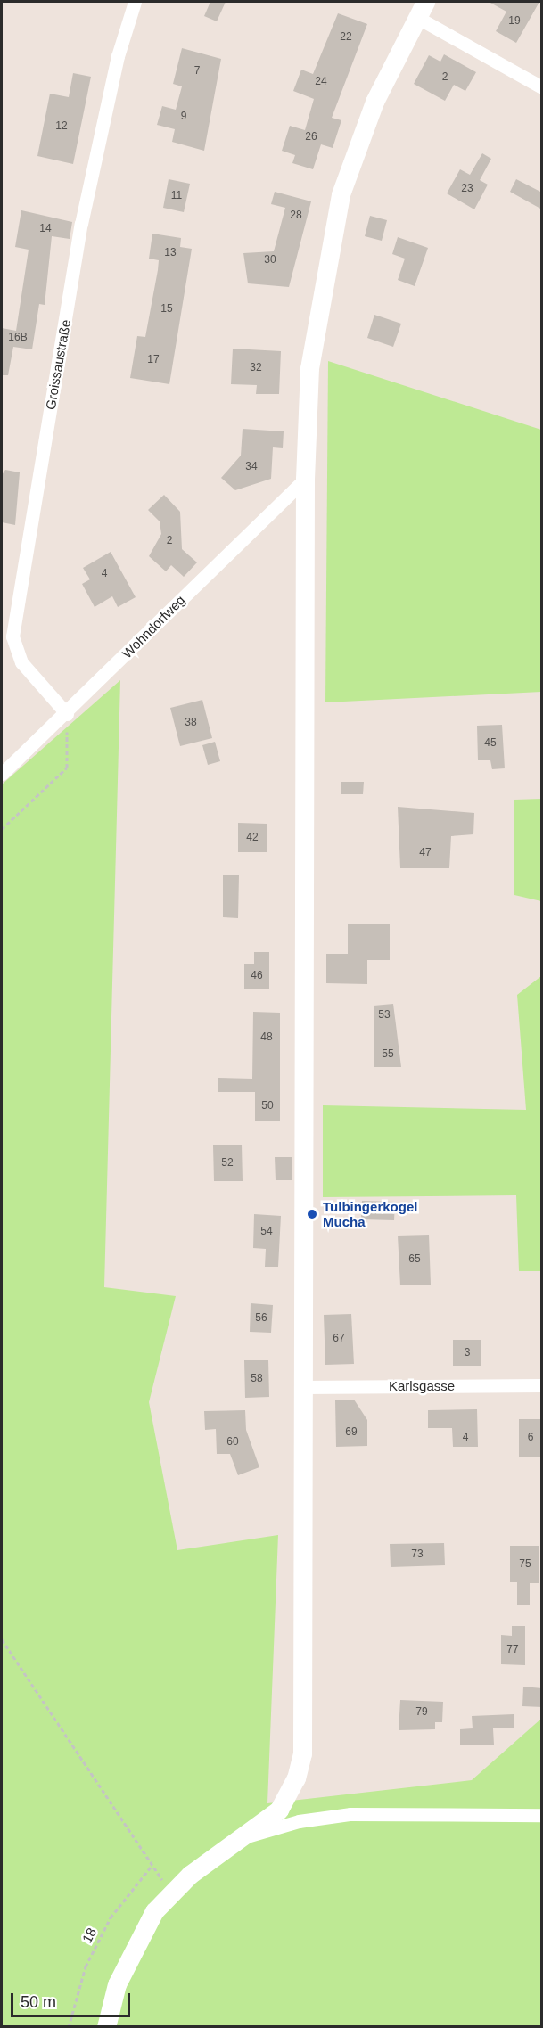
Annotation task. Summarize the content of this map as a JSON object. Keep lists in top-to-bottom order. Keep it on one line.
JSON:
{"streets":{"street":["Groissaustraße","Wohndorfweg","Karlsgasse"],"path":["18"]},"crossings":[["Groissaustraße","Wohndorfweg"]],"places":["Tulbingerkogel Mucha"],"house_numbers":["19","22","7","2","24","9","12","26","23","11","28","14","13","30","15","16B","17","32","34","2","4","38","45","42","47","46","53","48","55","50","52","54","65","56","67","3","58","69","4","6","60","73","75","77","79"],"scale_bar":"50 m"}
